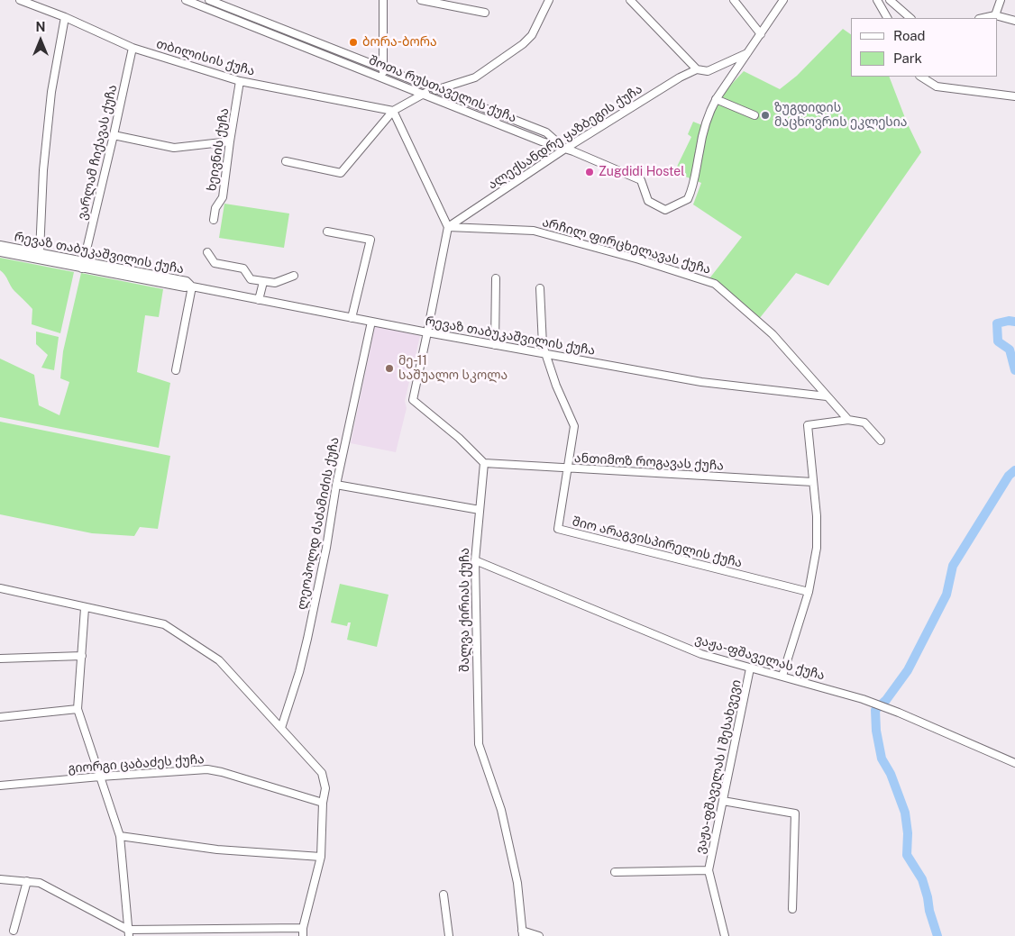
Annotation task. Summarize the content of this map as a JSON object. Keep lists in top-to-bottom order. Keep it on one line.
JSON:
{"streets":{"street":["თბილისის ქუჩა","შოთა რუსთაველის ქუჩა","ალექსანდრე ყაზბეგის ქუჩა","ხეივნის ქუჩა","ვარლამ ჩიქავას ქუჩა","არჩილ ფირცხელავას ქუჩა","რევაზ თაბუკაშვილის ქუჩა","ანთიმოზ როგავას ქუჩა","ლეოპოლდ ძაძამიძის ქუჩა","შიო არაგვისპირელის ქუჩა","შალვა ქირიას ქუჩა","ვაჟა-ფშაველას ქუჩა","გიორგი ცაბაძეს ქუჩა","ვაჟა-ფშაველას I შესახვევი"]},"crossings":[["თბილისის ქუჩა","ხეივნის ქუჩა"],["თბილისის ქუჩა","ვარლამ ჩიქავას ქუჩა"],["შოთა რუსთაველის ქუჩა","ალექსანდრე ყაზბეგის ქუჩა"],["ალექსანდრე ყაზბეგის ქუჩა","არჩილ ფირცხელავას ქუჩა"],["ვარლამ ჩიქავას ქუჩა","რევაზ თაბუკაშვილის ქუჩა"],["არჩილ ფირცხელავას ქუჩა","რევაზ თაბუკაშვილის ქუჩა"],["რევაზ თაბუკაშვილის ქუჩა","ლეოპოლდ ძაძამიძის ქუჩა"],["ანთიმოზ როგავას ქუჩა","შიო არაგვისპირელის ქუჩა"],["ანთიმოზ როგავას ქუჩა","შალვა ქირიას ქუჩა"],["შალვა ქირიას ქუჩა","ვაჟა-ფშაველას ქუჩა"],["ვაჟა-ფშაველას ქუჩა","ვაჟა-ფშაველას I შესახვევი"]],"places":["ბორა-ბორა","ზუგდიდის მაცხოვრის ეკლესია","Zugdidi Hostel","მე-11 საშუალო სკოლა"],"legend":["Road","Park"],"north":"top"}
